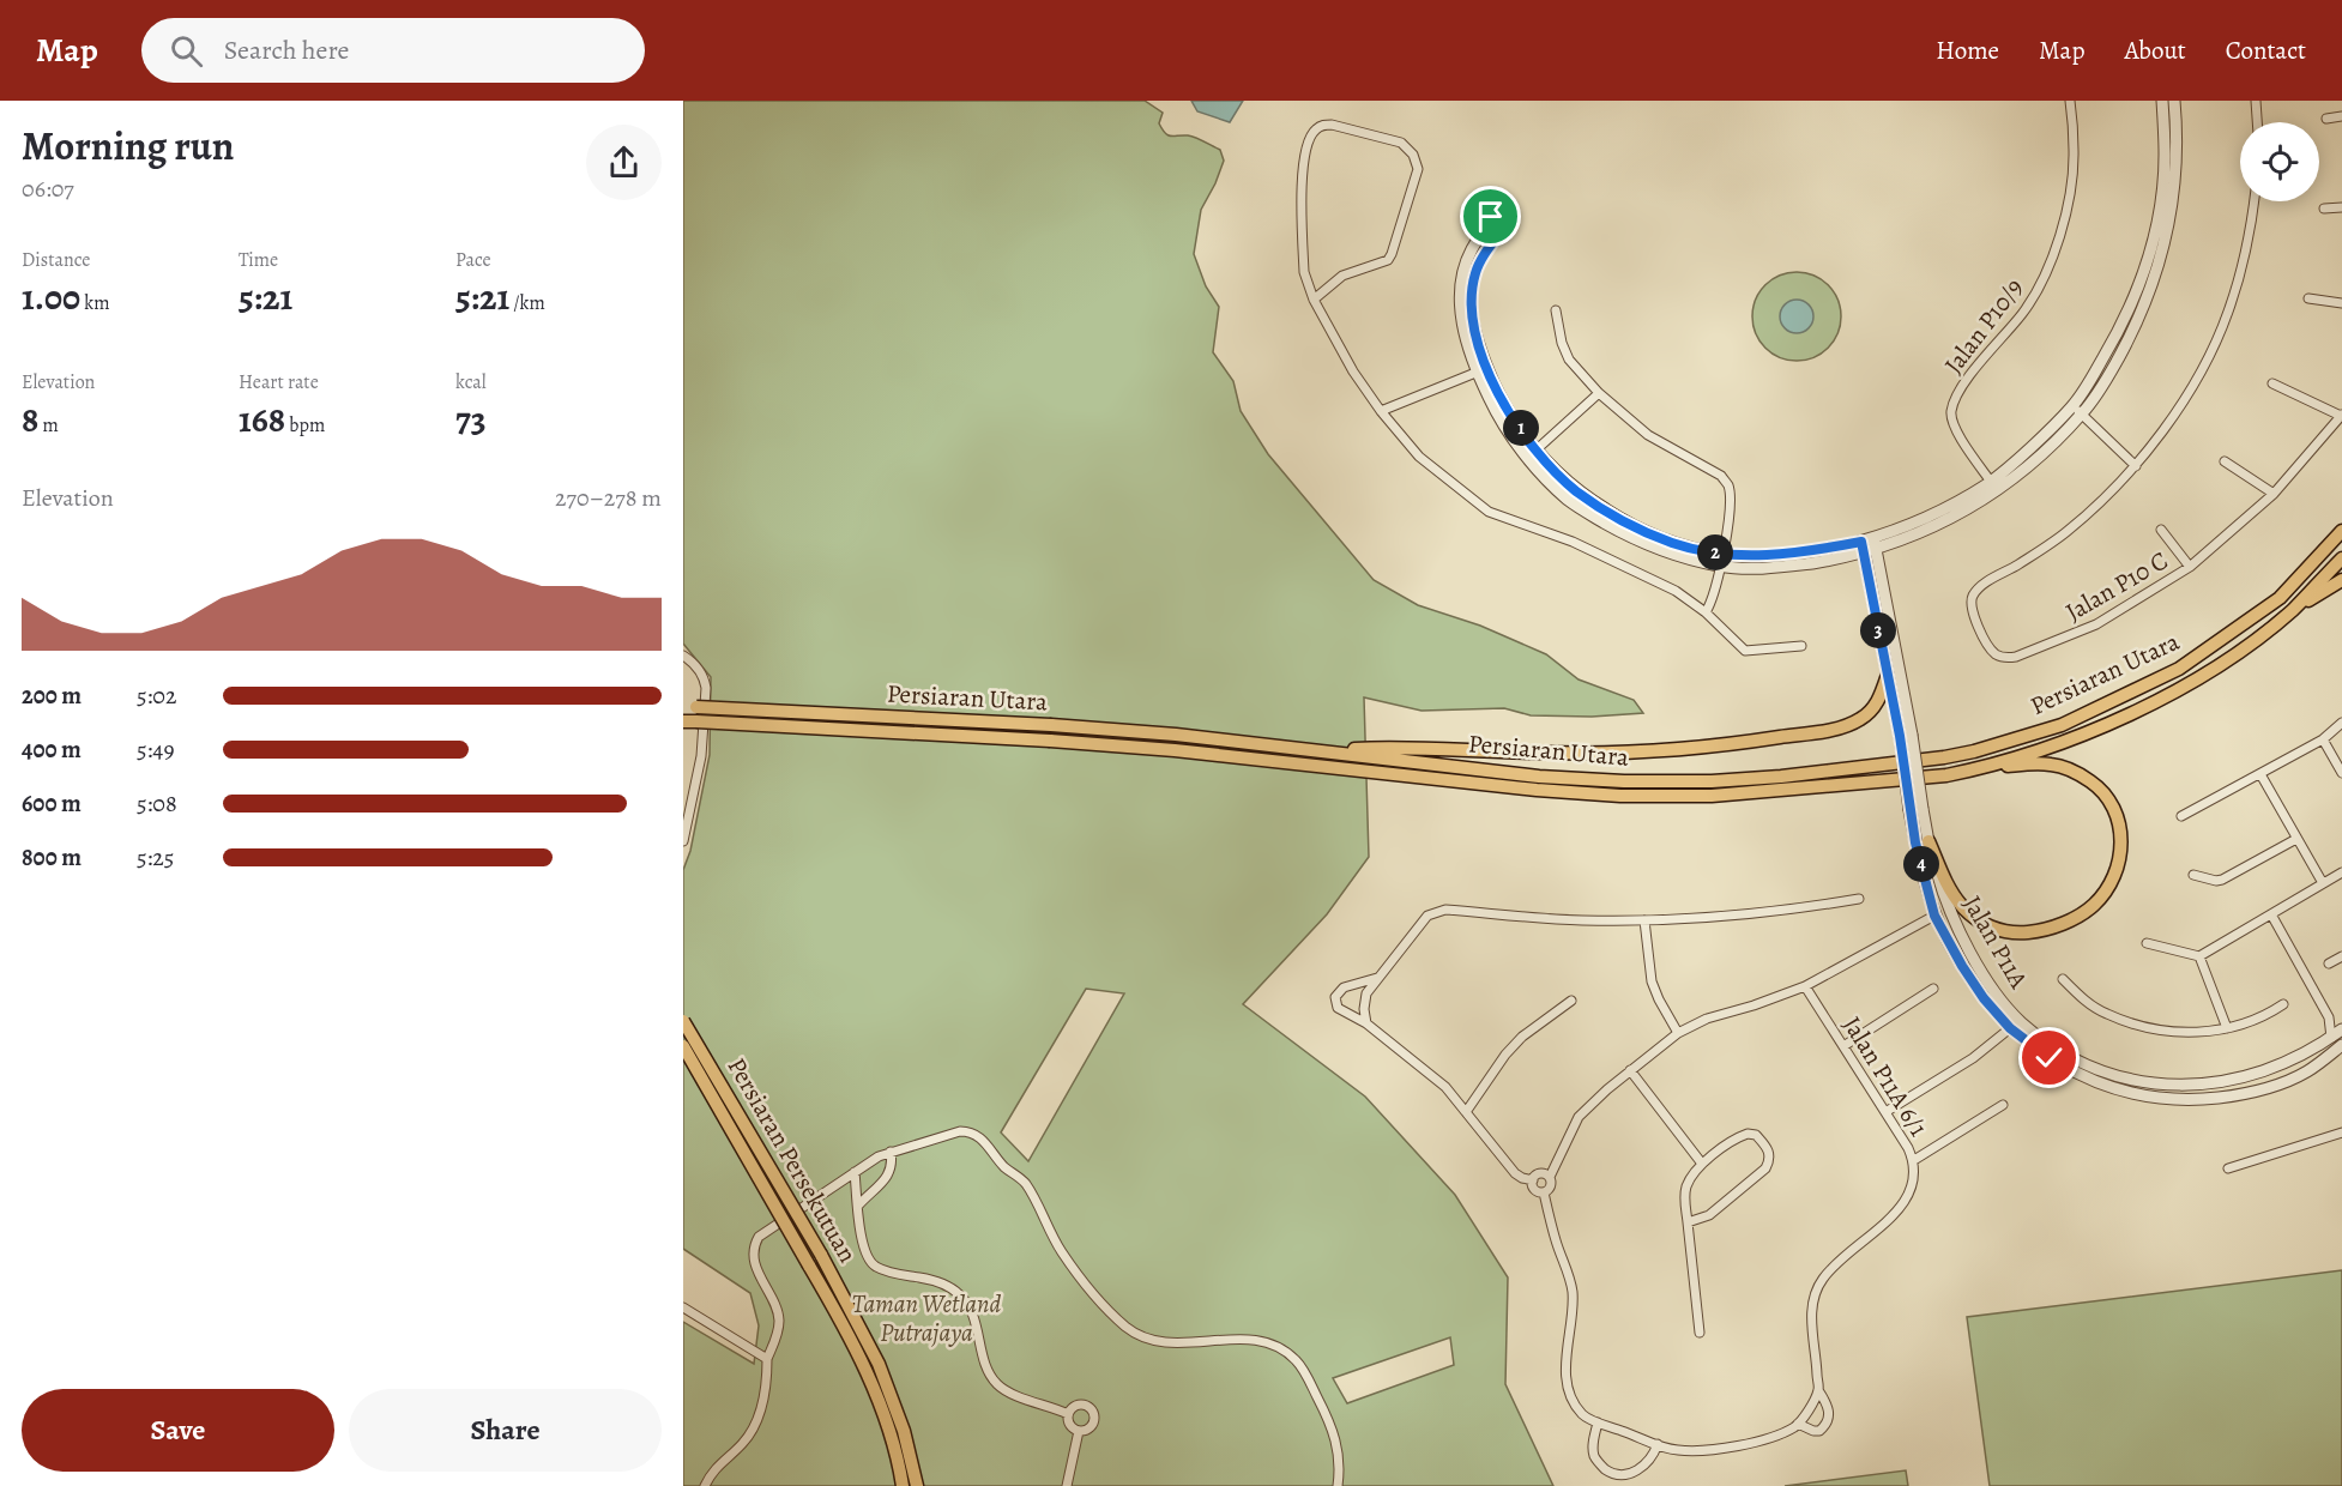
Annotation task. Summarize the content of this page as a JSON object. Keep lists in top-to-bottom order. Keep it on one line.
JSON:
{"streets":{"main road":["Persiaran Utara","Persiaran Persekutuan"],"street":["Jalan P10/9","Jalan P10 C","Jalan P11A","Jalan P11A 6/1"]},"parks":["Taman Wetland Putrajaya"],"page":{"header":"Map","search":"Search here","nav":["Home","Map","About","Contact"],"heading":["Morning run","06:07"],"stats":[["Distance","1.00 km"],["Time","5:21"],["Pace","5:21 /km"],["Elevation","8 m"],["Heart rate","168 bpm"],["kcal","73"]],"pins":["1","2","3","4"],"chart":["Elevation","270–278 m"],"list":[{"name":"200 m","note":"5:02"},{"name":"400 m","note":"5:49"},{"name":"600 m","note":"5:08"},{"name":"800 m","note":"5:25"}],"buttons":["Save","Share"]}}
